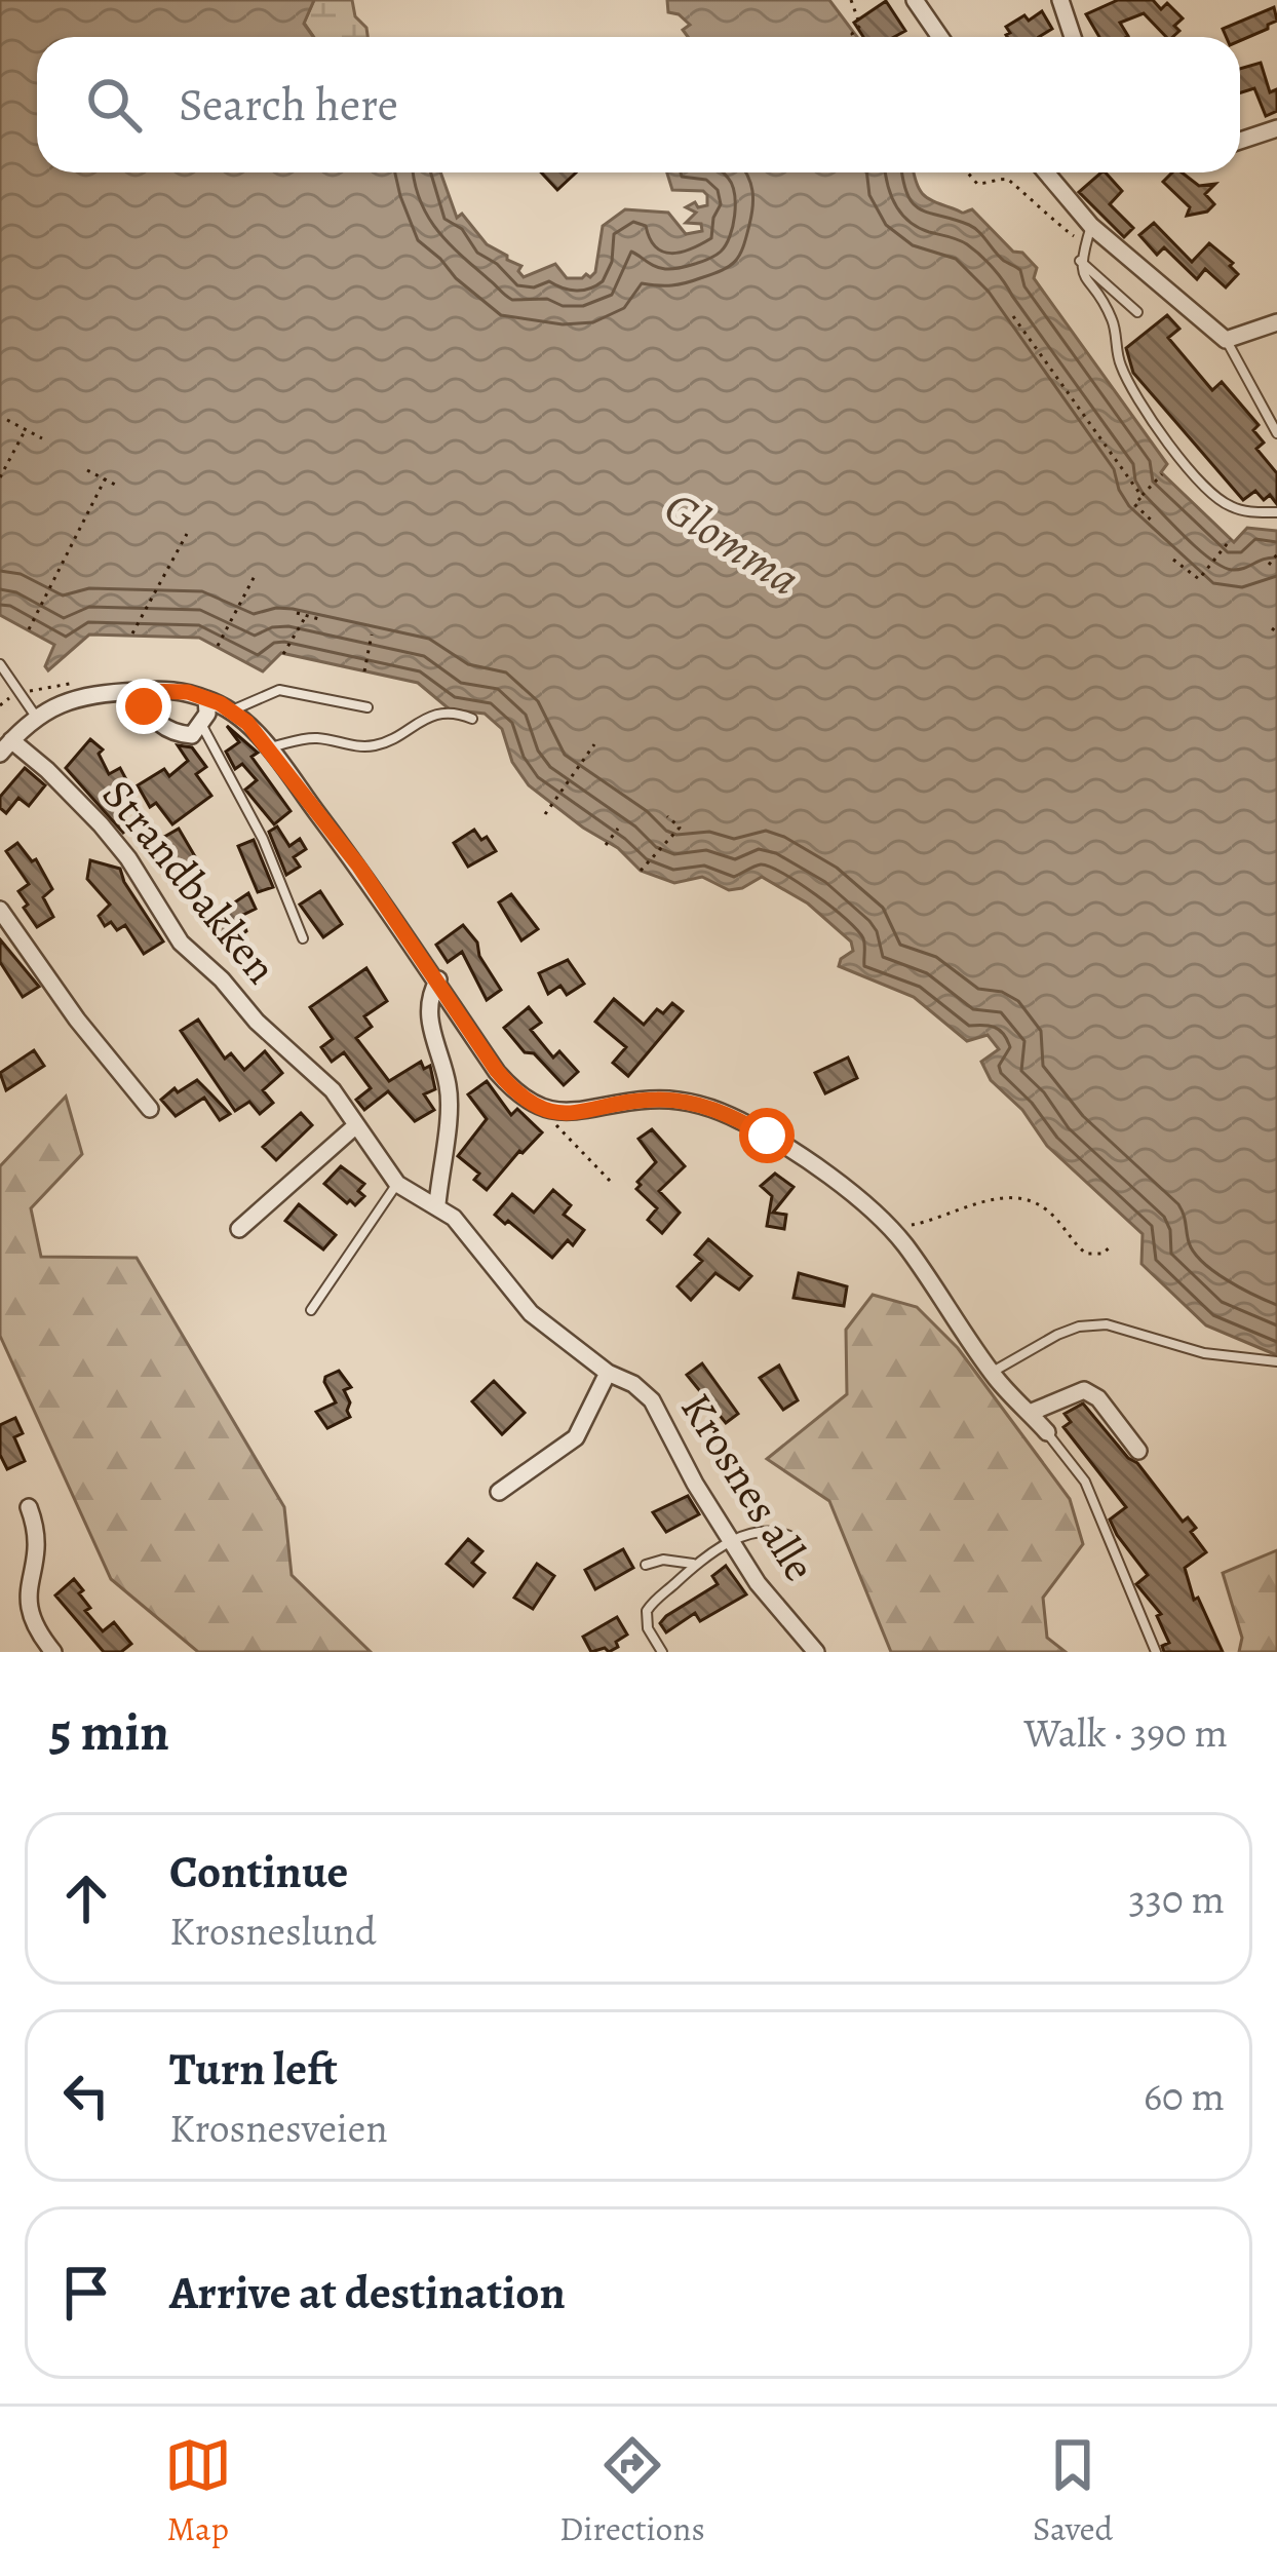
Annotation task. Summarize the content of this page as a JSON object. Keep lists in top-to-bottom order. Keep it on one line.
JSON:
{"streets":{"street":["Strandbakken","Krosnes alle"]},"crossings":[["Strandbakken","Krosnes alle"]],"water":["Glomma"],"page":{"search":"Search here","heading":["5 min","Walk · 390 m"],"list":[["Continue","Krosneslund","330 m"],["Turn left","Krosnesveien","60 m"],"Arrive at destination"],"nav":["Map","Directions","Saved"]}}
